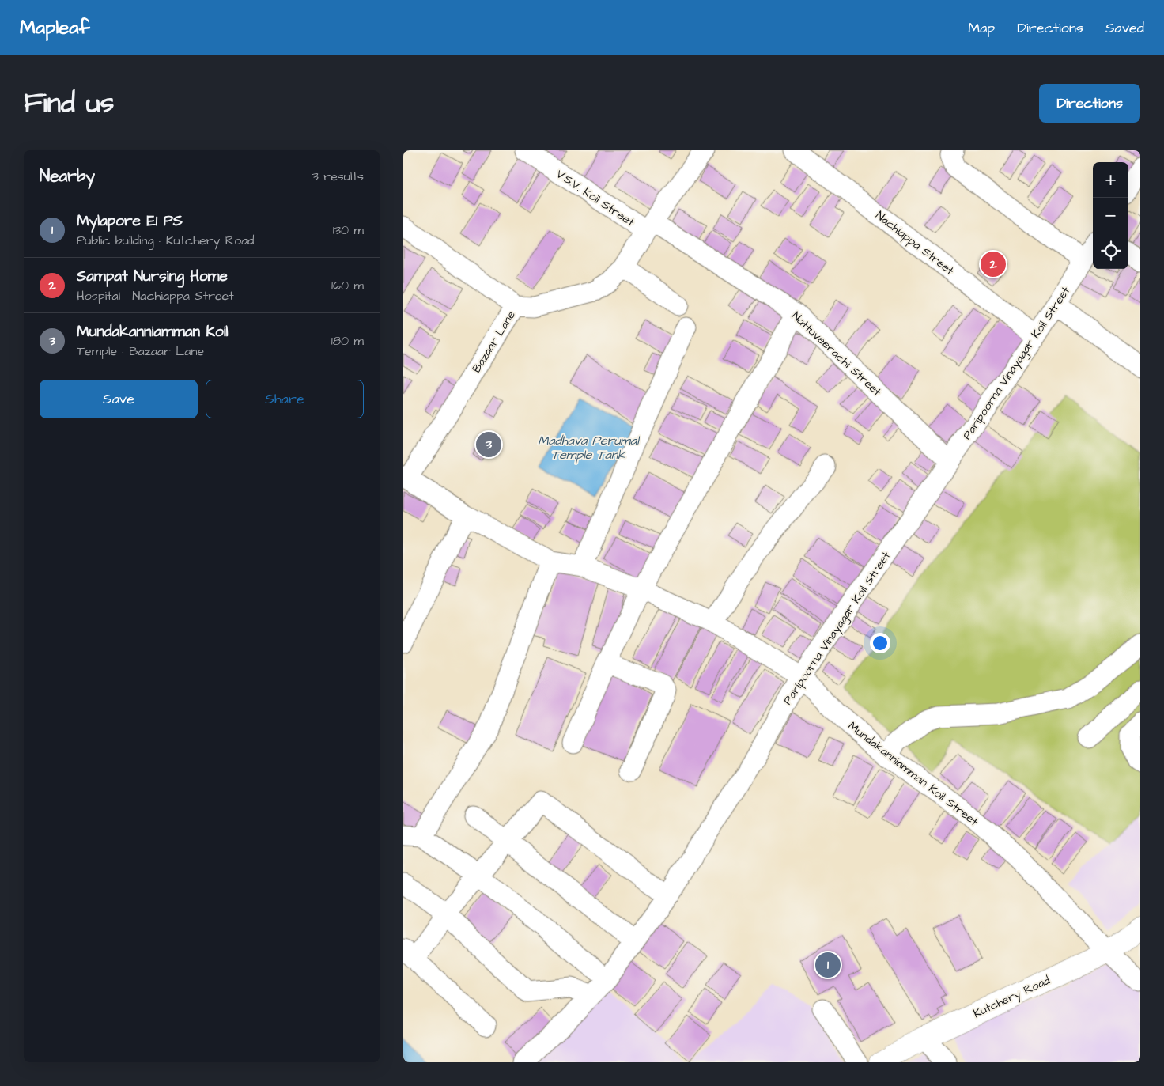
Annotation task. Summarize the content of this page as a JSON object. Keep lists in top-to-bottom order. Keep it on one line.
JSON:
{"streets":{"main road":["Kutchery Road"],"street":["V.S.V. Koil Street","Nachiappa Street","Bazaar Lane","Nattuveerachi Street","Paripoorna Vinayagar Koil Street","Mundakanniamman Koil Street"]},"crossings":[["V.S.V. Koil Street","Bazaar Lane"],["V.S.V. Koil Street","Nattuveerachi Street"],["Nachiappa Street","Paripoorna Vinayagar Koil Street"],["Bazaar Lane","Nattuveerachi Street"],["Bazaar Lane","Mundakanniamman Koil Street"],["Nattuveerachi Street","Paripoorna Vinayagar Koil Street"],["Paripoorna Vinayagar Koil Street","Mundakanniamman Koil Street"],["Mundakanniamman Koil Street","Kutchery Road"]],"water":["Madhava Perumal Temple Tank"],"page":{"header":"Mapleaf","nav":["Map","Directions","Saved"],"title":"Find us","buttons":["Directions",["Save","Share"]],"heading":["Nearby","3 results"],"map_buttons":["+","−"],"list":[{"mark":"1","name":"Mylapore E1 PS","note":"Public building · Kutchery Road","value":"130 m"},{"mark":"2","name":"Sampat Nursing Home","note":"Hospital · Nachiappa Street","value":"160 m"},{"mark":"3","name":"Mundakanniamman Koil","note":"Temple · Bazaar Lane","value":"180 m"}],"pins":["2","3","1"]}}
